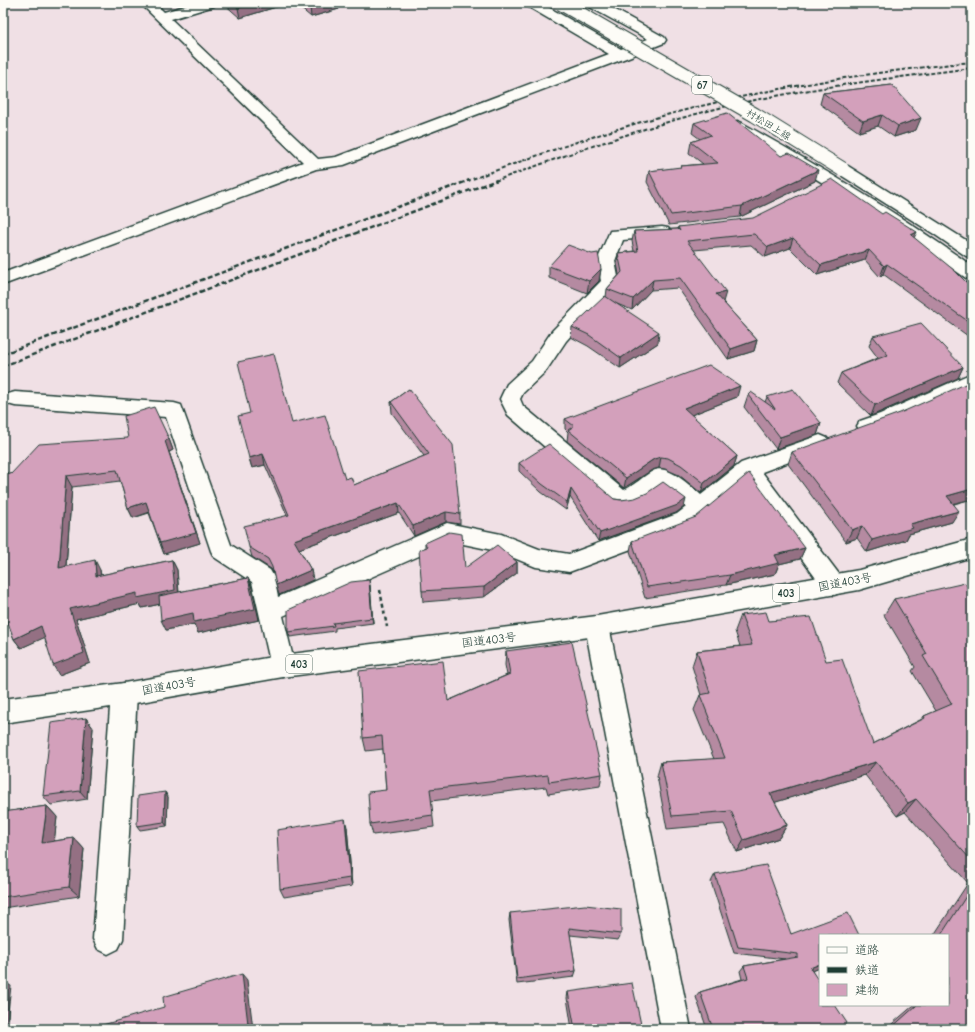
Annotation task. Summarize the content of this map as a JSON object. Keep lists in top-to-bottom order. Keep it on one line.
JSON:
{"streets":{"main road":["67","村松田上線","国道403号","403"]},"legend":["道路","鉄道","建物"]}
